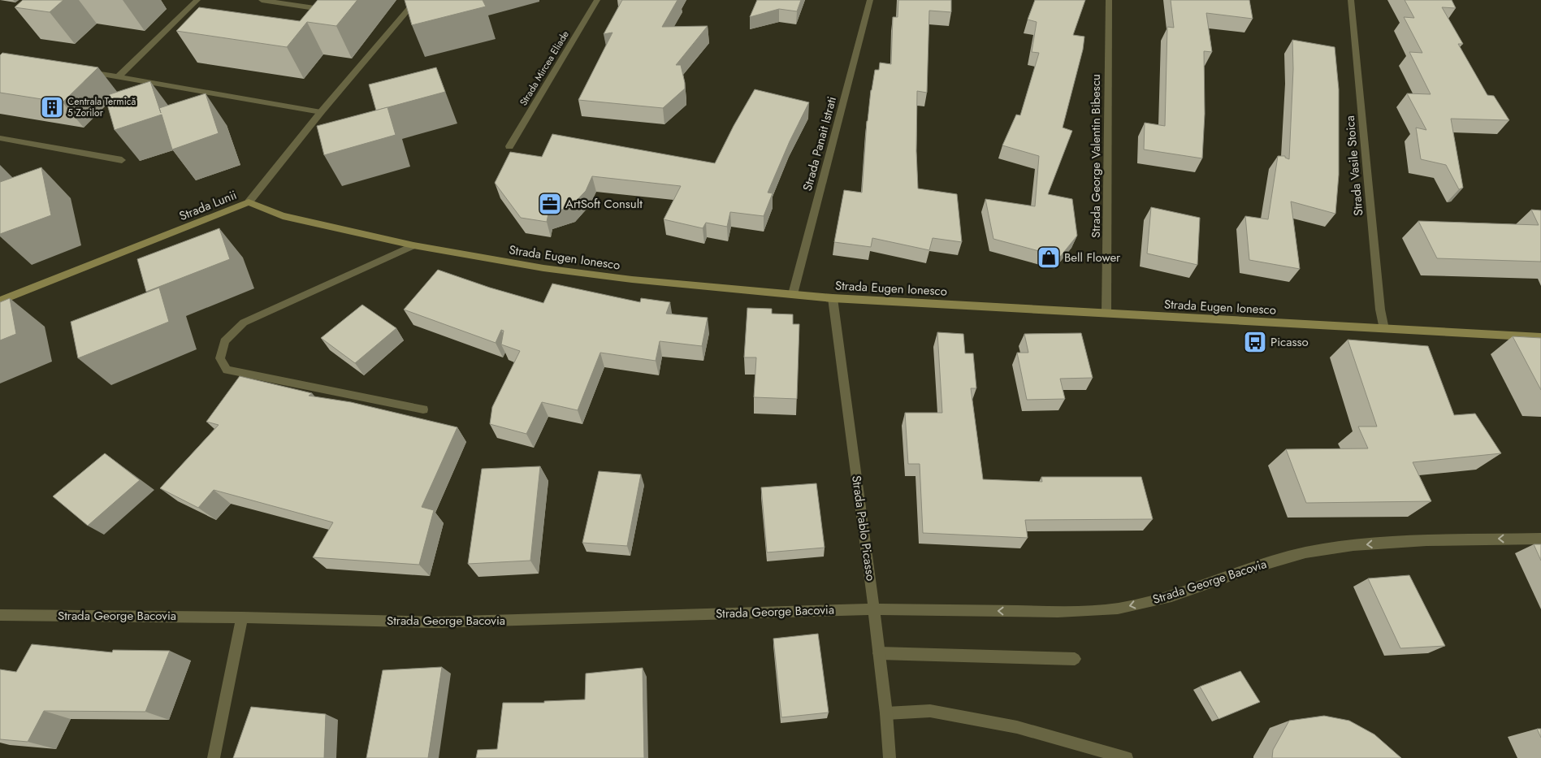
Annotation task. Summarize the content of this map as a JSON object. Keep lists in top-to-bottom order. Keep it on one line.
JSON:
{"streets":{"street":["Strada Mircea Eliade","Strada Panait Istrati","Strada George Valentin Bibescu","Strada Vasile Stoica","Strada Lunii","Strada Eugen Ionesco","Strada Pablo Picasso","Strada George Bacovia"]},"crossings":[["Strada Panait Istrati","Strada Eugen Ionesco"],["Strada George Valentin Bibescu","Strada Eugen Ionesco"],["Strada Vasile Stoica","Strada Eugen Ionesco"],["Strada Lunii","Strada Eugen Ionesco"],["Strada Eugen Ionesco","Strada Pablo Picasso"],["Strada Pablo Picasso","Strada George Bacovia"]],"one_way":["Strada George Bacovia"],"places":{"building":["Centrala Termică 5 Zorilor"],"office":["ArtSoft Consult"],"shop":["Bell Flower"],"bus stop":["Picasso"]}}
